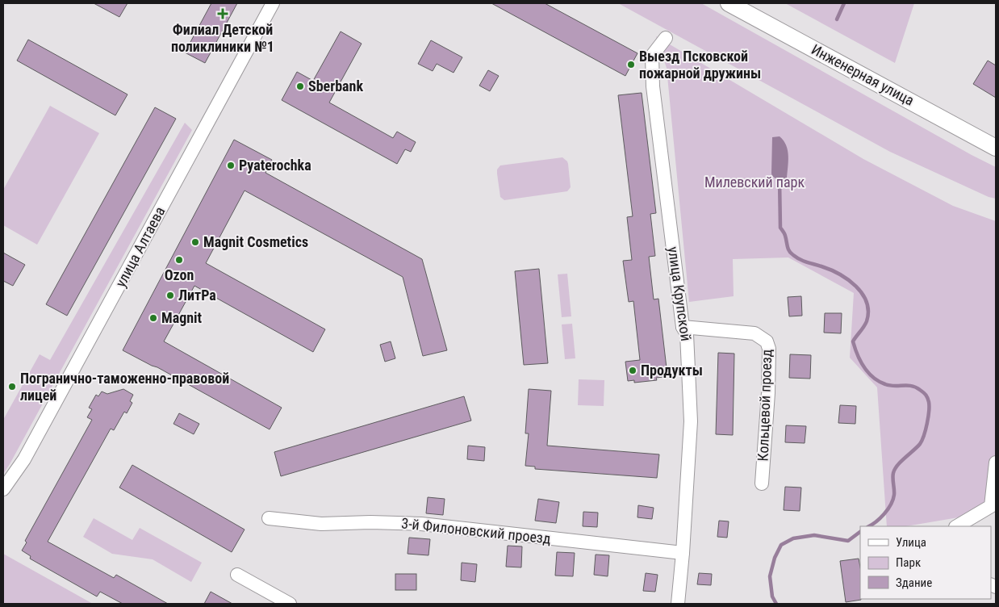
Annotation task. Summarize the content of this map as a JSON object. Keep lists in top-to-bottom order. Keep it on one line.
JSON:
{"streets":{"main road":["Инженерная улица"],"street":["улица Алтаева","улица Крупской","Кольцевой проезд","3-й Филоновский проезд"]},"crossings":[["улица Крупской","Кольцевой проезд"],["улица Крупской","3-й Филоновский проезд"]],"parks":["Милевский парк"],"places":{"health":["Филиал Детской поликлиники №1"],"other":["Выезд Псковской пожарной дружины","Sberbank","Pyaterochka","Magnit Cosmetics","Ozon","ЛитРа","Magnit","Продукты","Погранично-таможенно-правовой лицей"]},"legend":["Улица","Парк","Здание"]}
